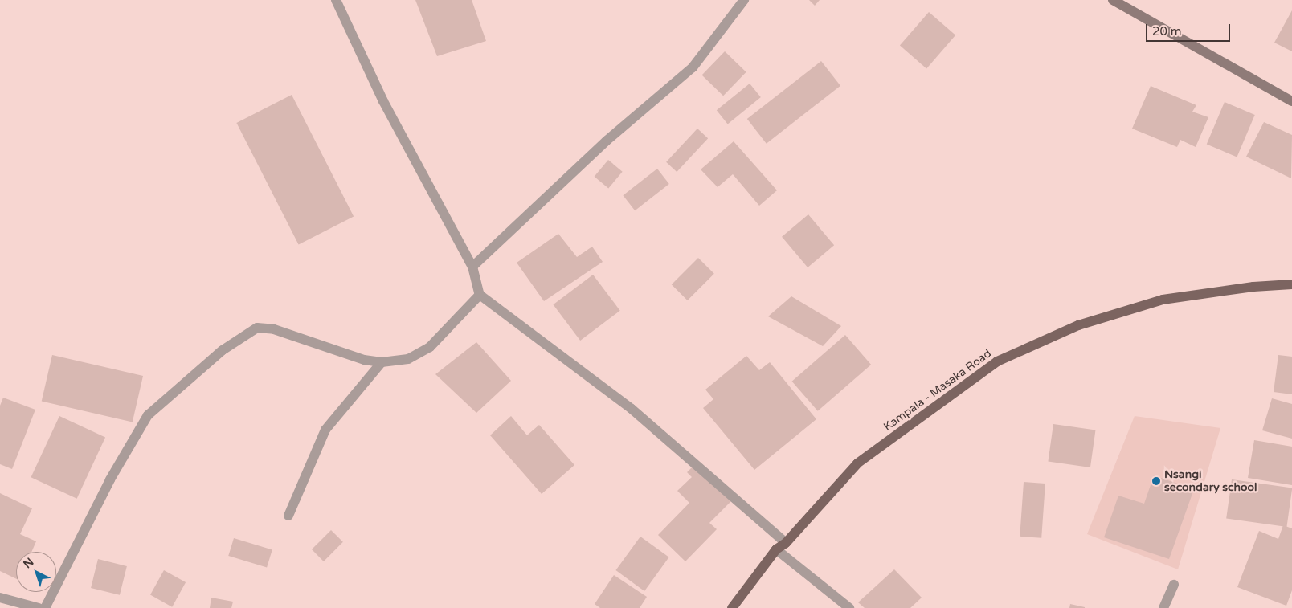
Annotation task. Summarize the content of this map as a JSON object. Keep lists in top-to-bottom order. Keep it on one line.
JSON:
{"streets":{"main road":["Kampala - Masaka Road"]},"places":["Nsangi secondary school"],"scale_bar":"20 m","north":"top left"}
